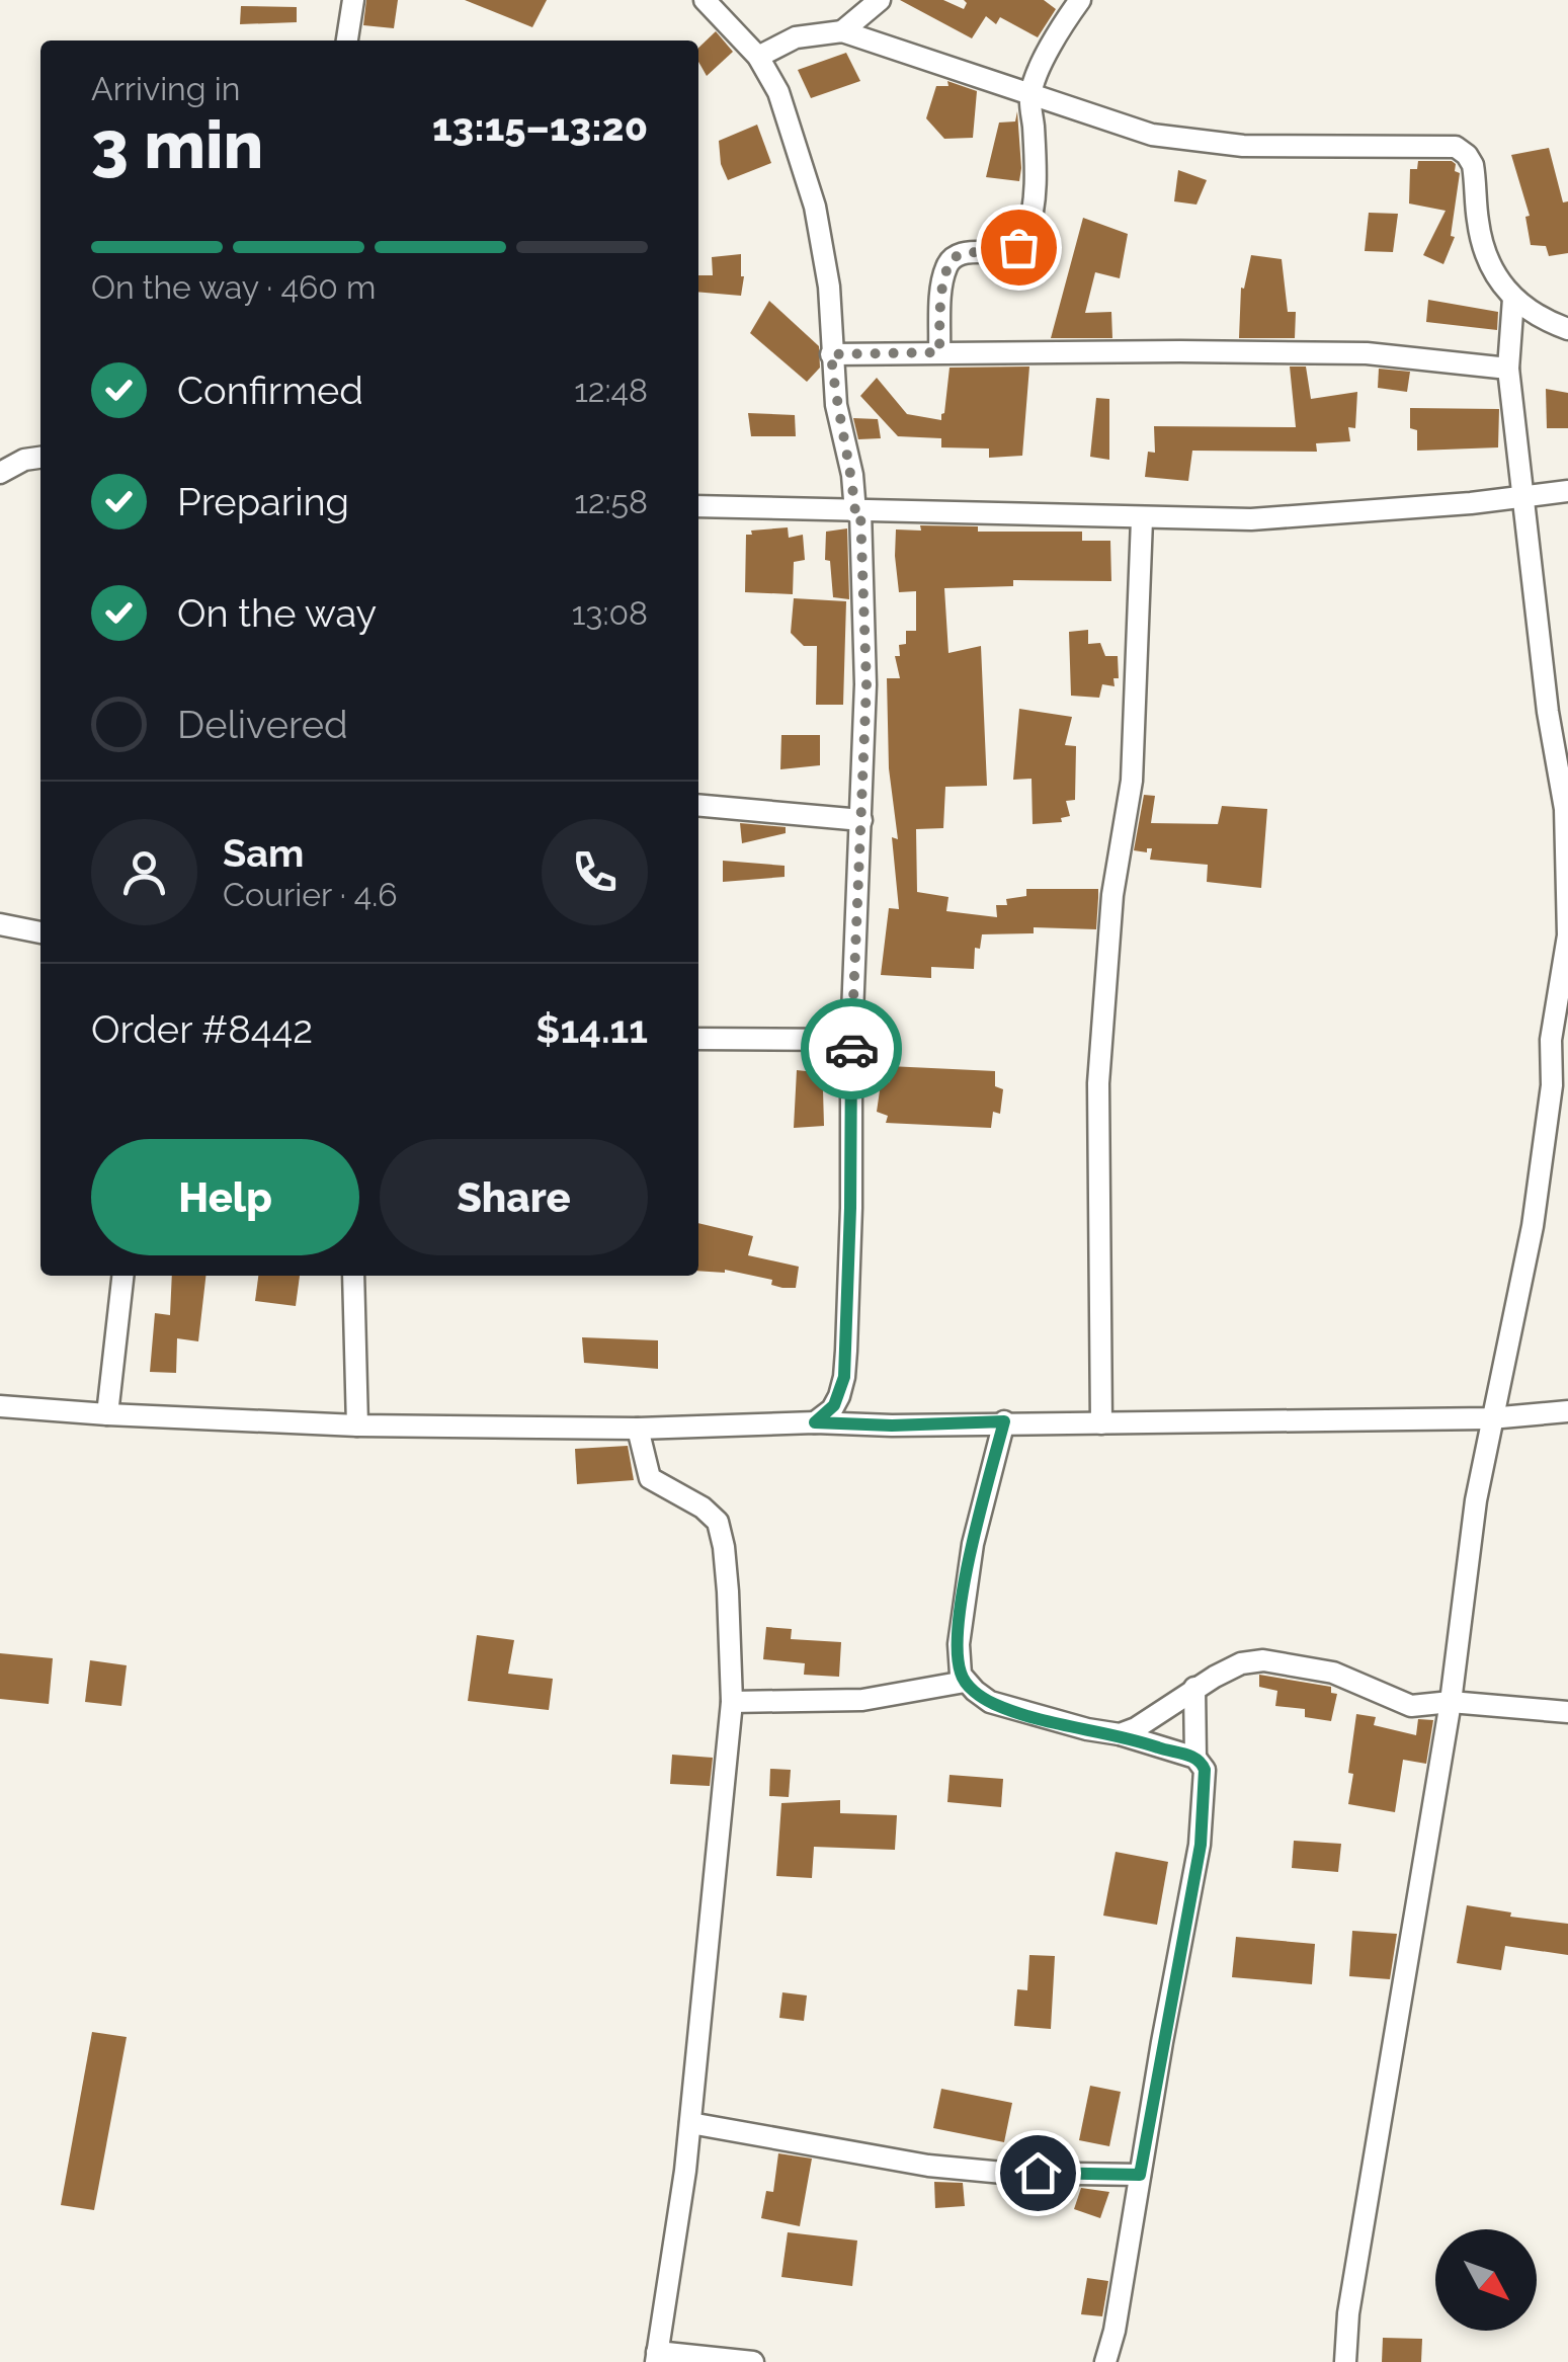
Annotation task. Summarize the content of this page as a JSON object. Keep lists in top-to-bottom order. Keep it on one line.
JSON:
{"north":"bottom right","page":{"heading":["3 min","Arriving in","13:15–13:20"],"panel":["Sam","Courier · 4.6","Order #8442","$14.11"],"bar":"On the way · 460 m","list":[["Confirmed","12:48"],["Preparing","12:58"],["On the way","13:08"],"Delivered"],"buttons":["Help","Share"]}}
